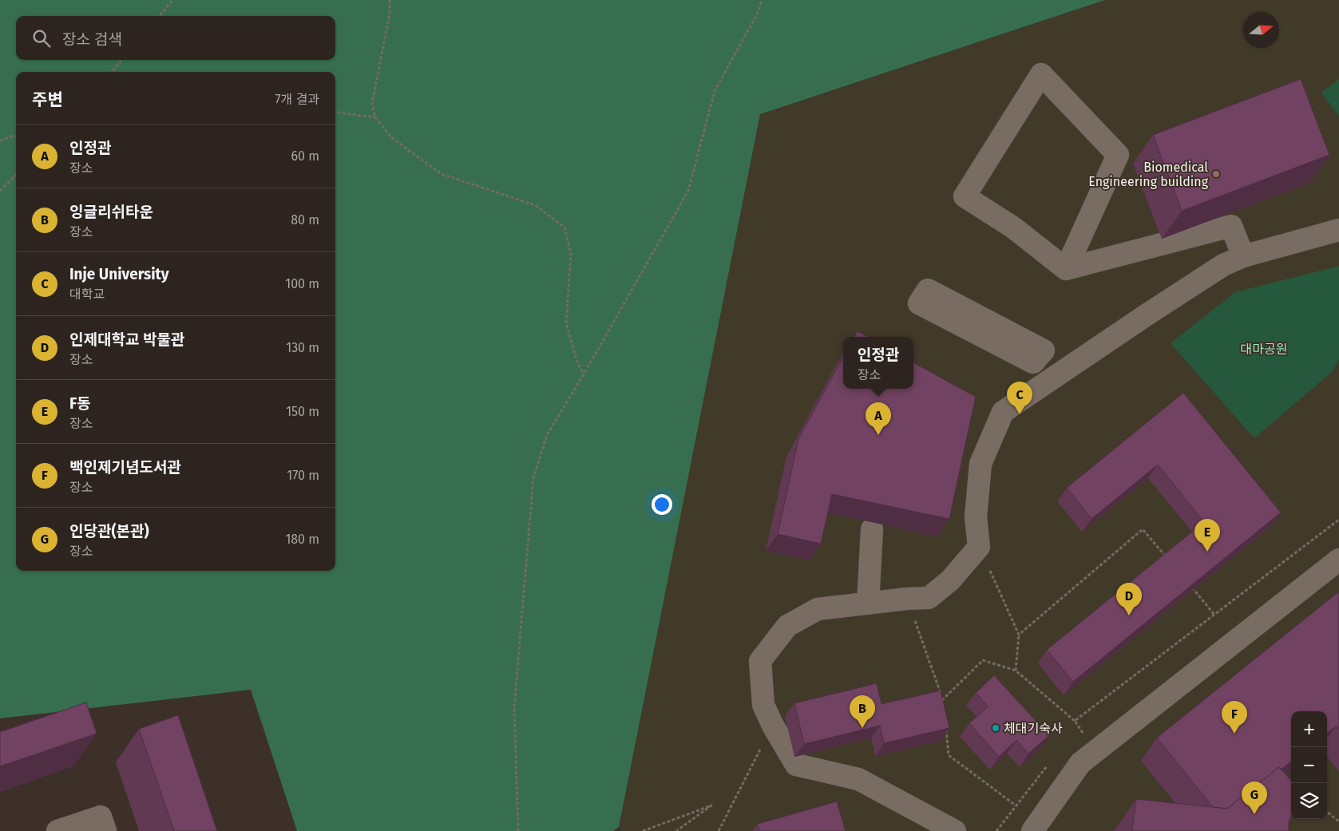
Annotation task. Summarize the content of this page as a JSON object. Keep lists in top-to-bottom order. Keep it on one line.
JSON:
{"parks":["대마공원"],"places":["Biomedical Engineering building","체대기숙사"],"north":"right","page":{"search":"장소 검색","heading":["주변","7개 결과"],"list":[{"mark":"A","name":"인정관","note":"장소","value":"60 m"},{"mark":"B","name":"잉글리쉬타운","note":"장소","value":"80 m"},{"mark":"C","name":"Inje University","note":"대학교","value":"100 m"},{"mark":"D","name":"인제대학교 박물관","note":"장소","value":"130 m"},{"mark":"E","name":"F동","note":"장소","value":"150 m"},{"mark":"F","name":"백인제기념도서관","note":"장소","value":"170 m"},{"mark":"G","name":"인당관(본관)","note":"장소","value":"180 m"}],"popup":["인정관","장소"],"pins":["C","A","E","D","B","F","G"],"map_buttons":["+","−"]}}
